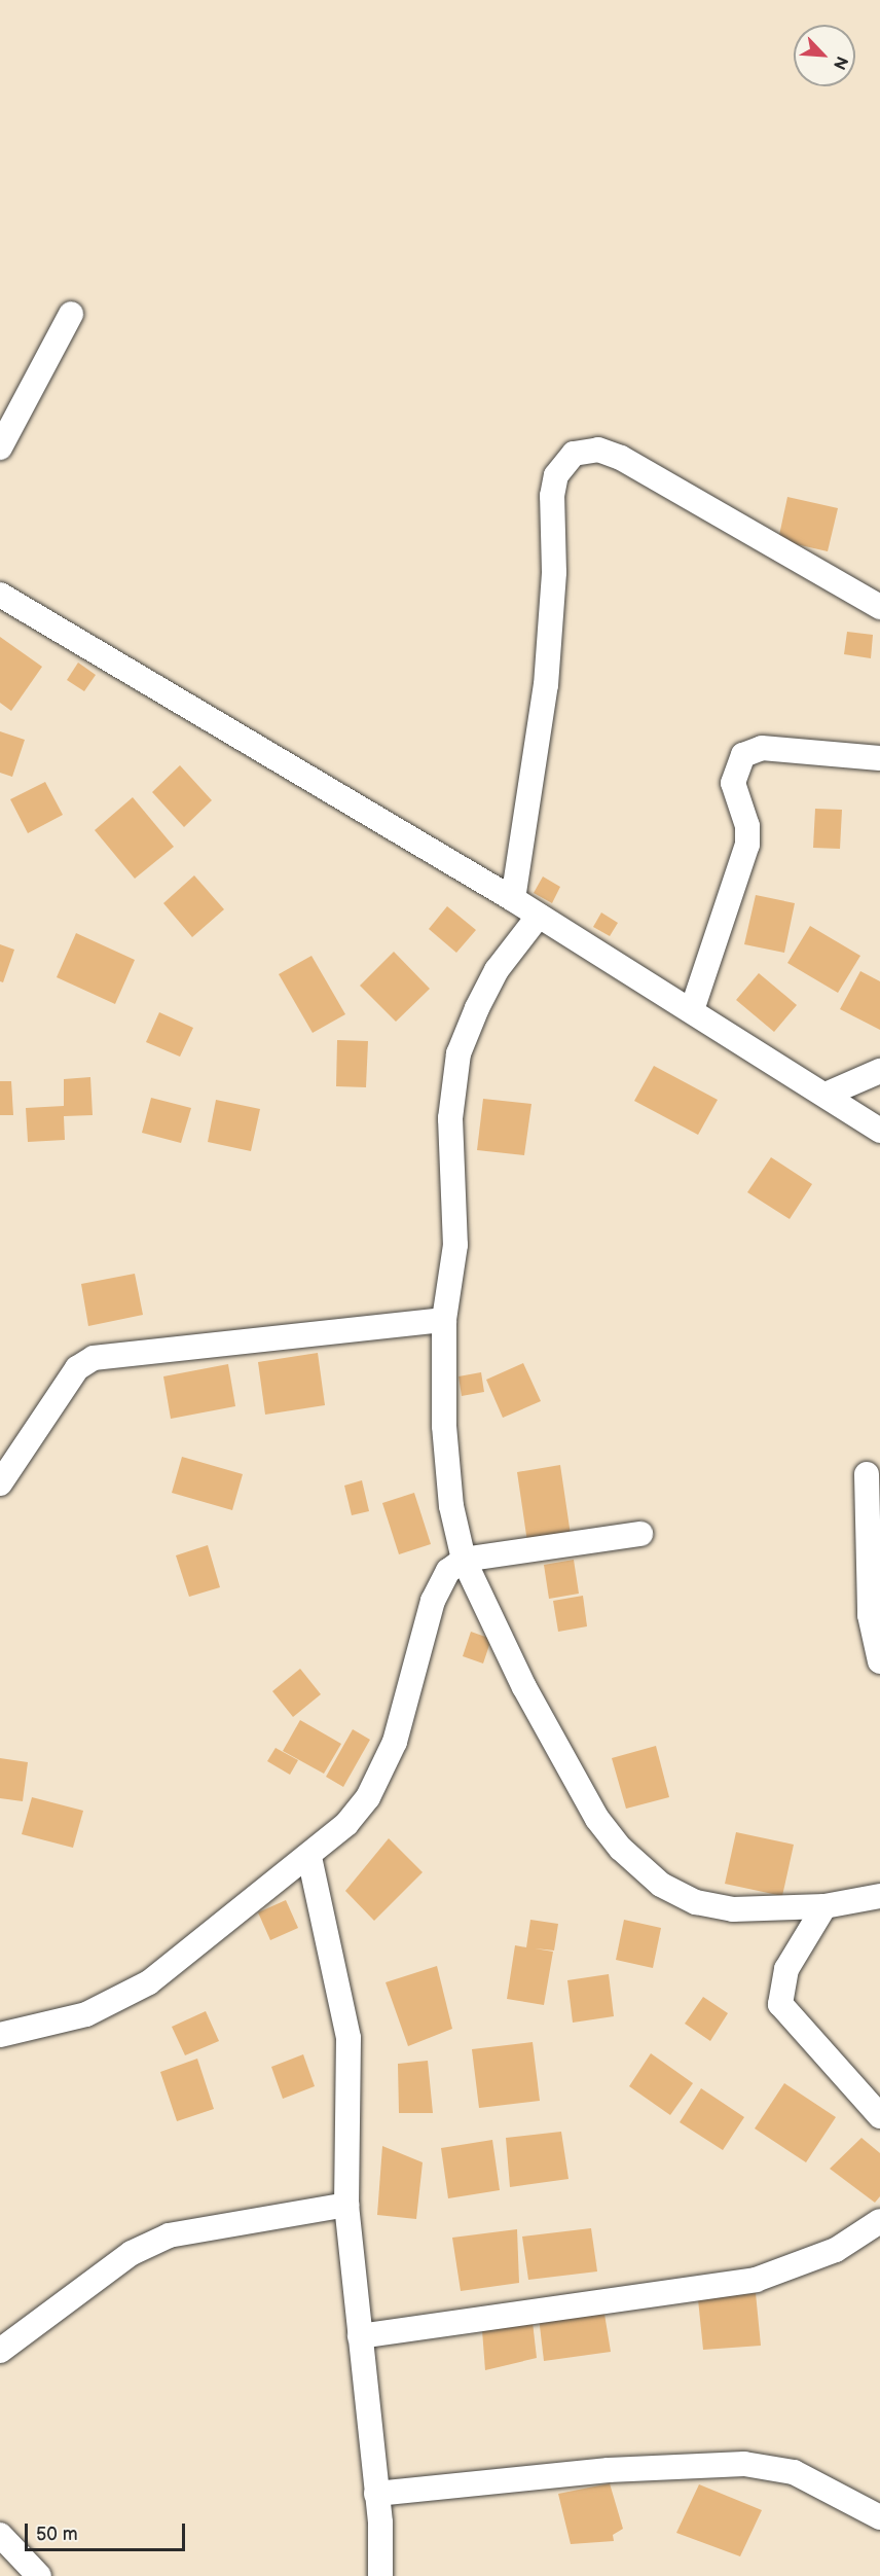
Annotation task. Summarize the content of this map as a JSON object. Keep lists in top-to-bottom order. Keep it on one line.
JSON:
{"scale_bar":"50 m","north":"bottom right"}
